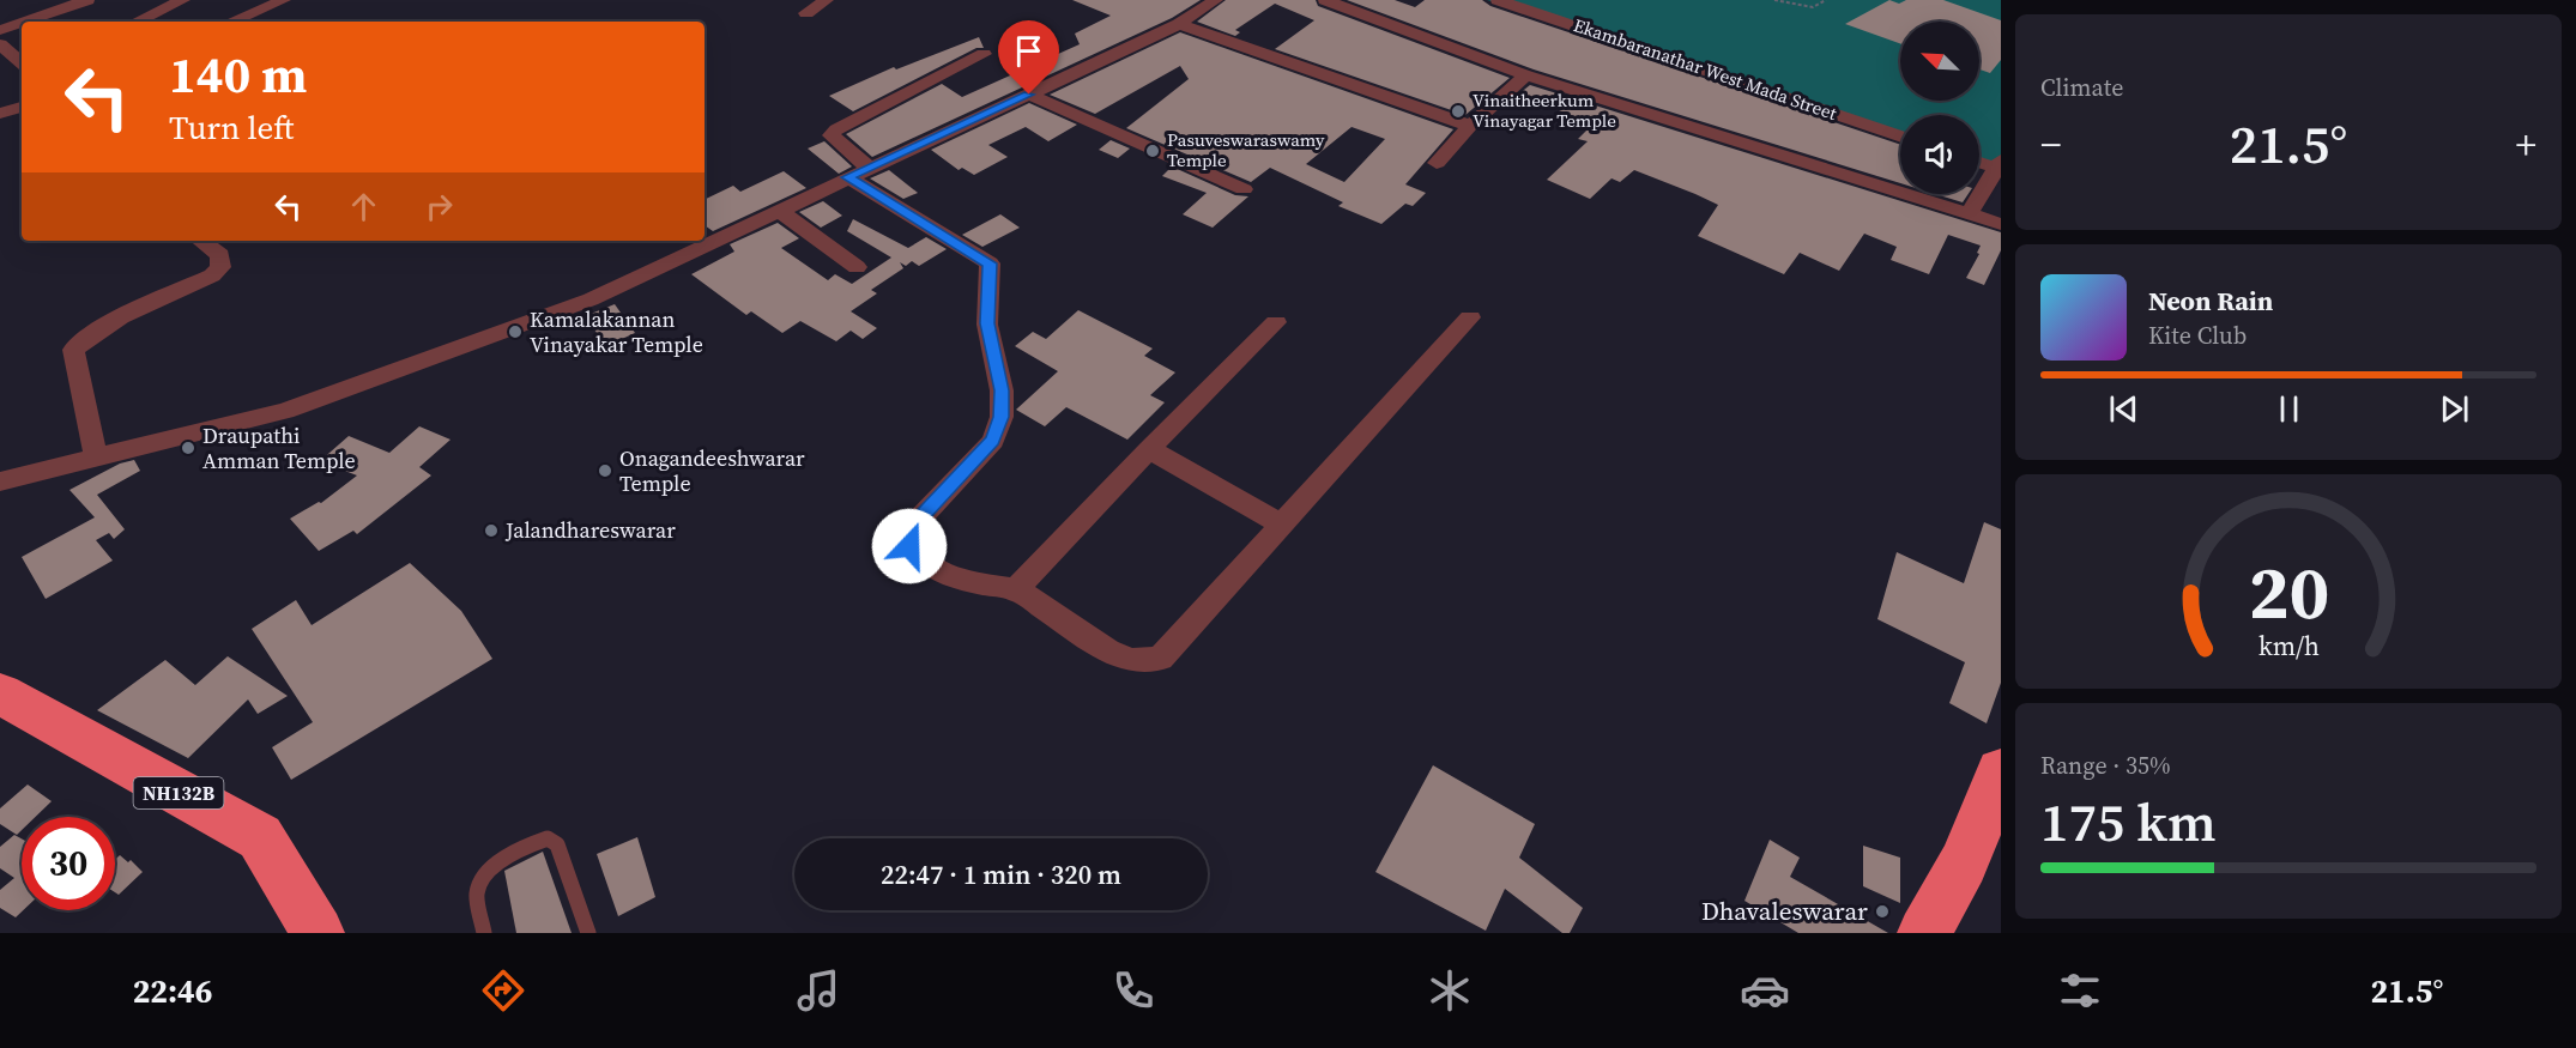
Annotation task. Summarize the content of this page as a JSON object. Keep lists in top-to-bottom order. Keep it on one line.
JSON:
{"streets":{"highway":["NH132B"],"street":["Ekambaranathar West Mada Street"]},"places":["Vinaitheerkum Vinayagar Temple","Pasuveswaraswamy Temple","Kamalakannan Vinayakar Temple","Draupathi Amman Temple","Onagandeeshwarar Temple","Jalandhareswarar","Dhavaleswarar"],"north":"top left","page":{"tile":["Climate",["Range · 35%","175 km"]],"turn":["140 m","Turn left"],"heat":["−","21.5°","+"],"song":["Neon Rain","Kite Club"],"limit":"30","trip":"22:47 · 1 min · 320 m","tabs":["22:46","21.5°"],"gauge":["20","km/h"]}}
